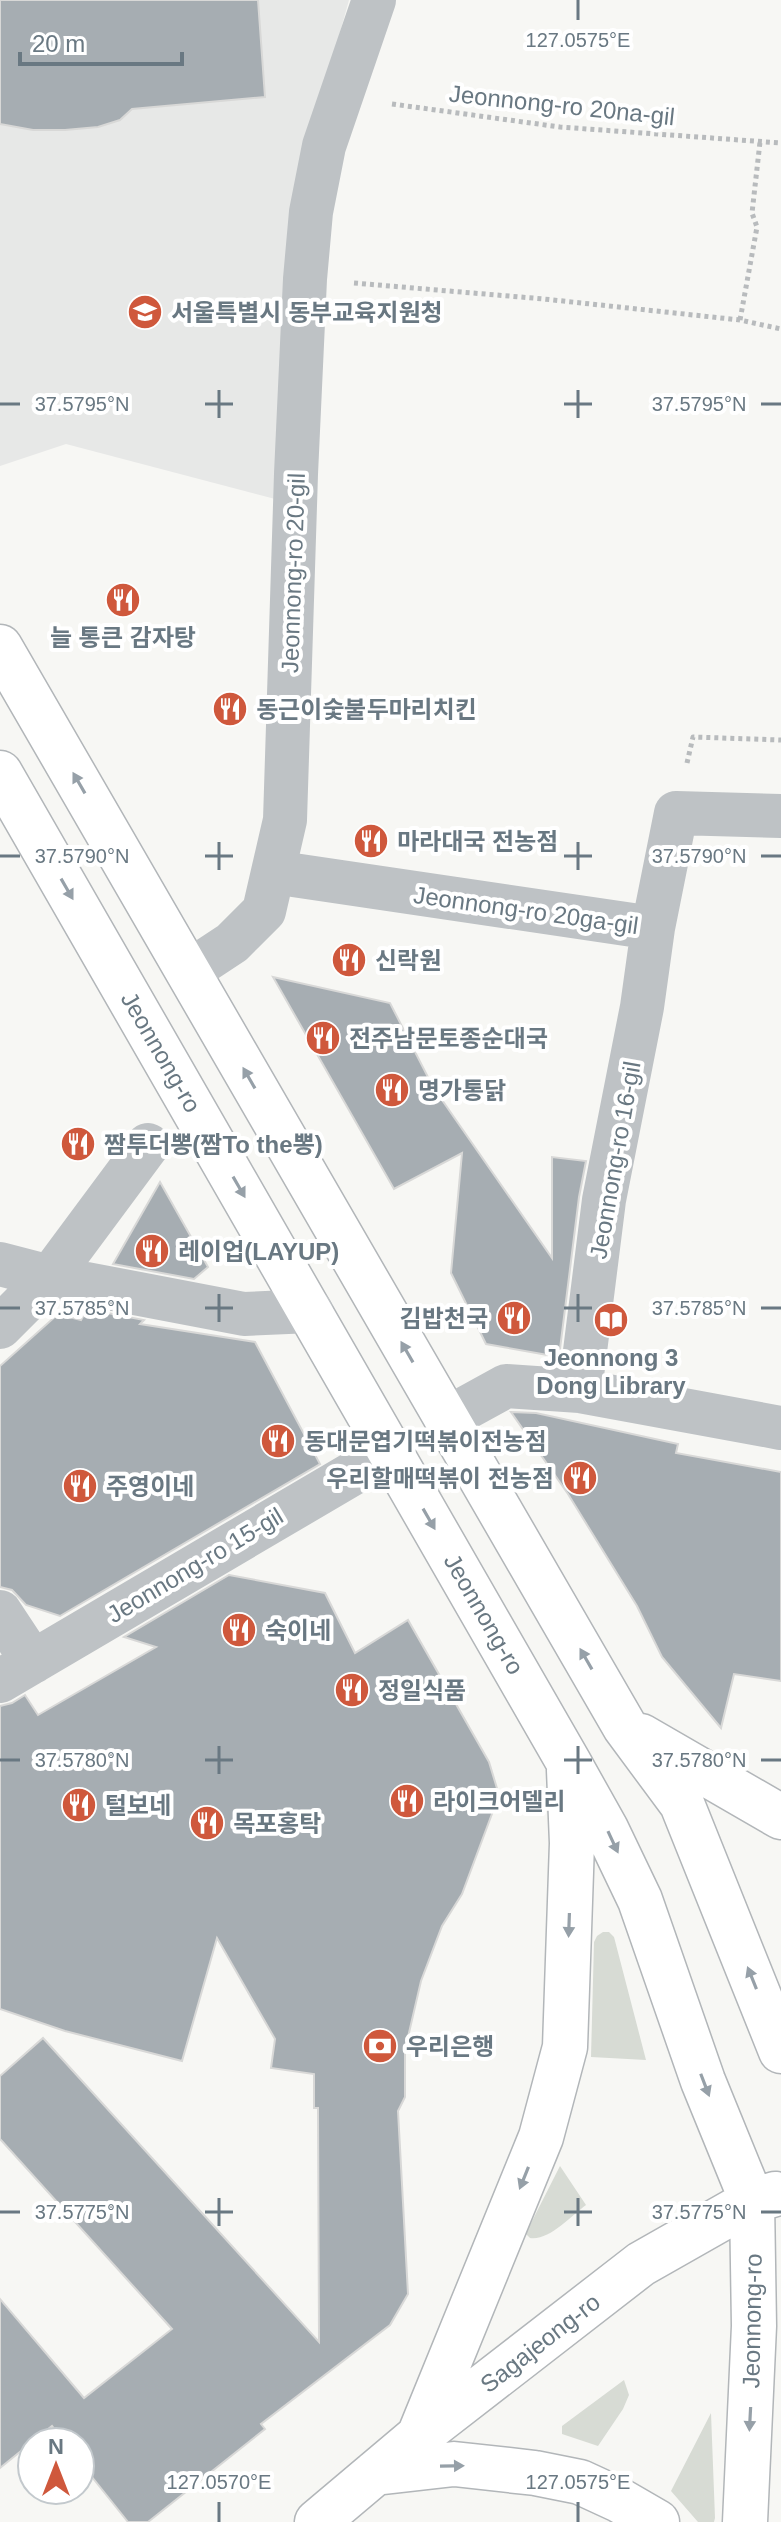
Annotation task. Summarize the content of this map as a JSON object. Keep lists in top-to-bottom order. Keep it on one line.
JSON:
{"streets":{"main road":["Jeonnong-ro","Sagajeong-ro"],"street":["Jeonnong-ro 20-gil","Jeonnong-ro 20ga-gil","Jeonnong-ro 16-gil","Jeonnong-ro 15-gil"],"path":["Jeonnong-ro 20na-gil"]},"crossings":[["Jeonnong-ro 20na-gil","Jeonnong-ro 20-gil"],["Jeonnong-ro 20-gil","Jeonnong-ro 20ga-gil"],["Jeonnong-ro 20ga-gil","Jeonnong-ro 16-gil"],["Jeonnong-ro","Jeonnong-ro 15-gil"],["Jeonnong-ro","Sagajeong-ro"]],"places":{"school or university":["서울특별시 동부교육지원청"],"restaurant":["늘 통큰 감자탕","동근이숯불두마리치킨","마라대국 전농점","신락원","전주남문토종순대국","명가통닭","짬투더뽕(짬To the뽕)","레이업(LAYUP)","김밥천국","동대문엽기떡볶이전농점","우리할매떡볶이 전농점","주영이네","숙이네","정일식품","라이크어델리","털보네","목포홍탁"],"library":["Jeonnong 3 Dong Library"],"bank":["우리은행"]},"scale_bar":"20 m","north":"top","coordinates":["127.0575°E","37.5795°N","37.5790°N","37.5785°N","37.5780°N","37.5775°N","127.0570°E"]}
